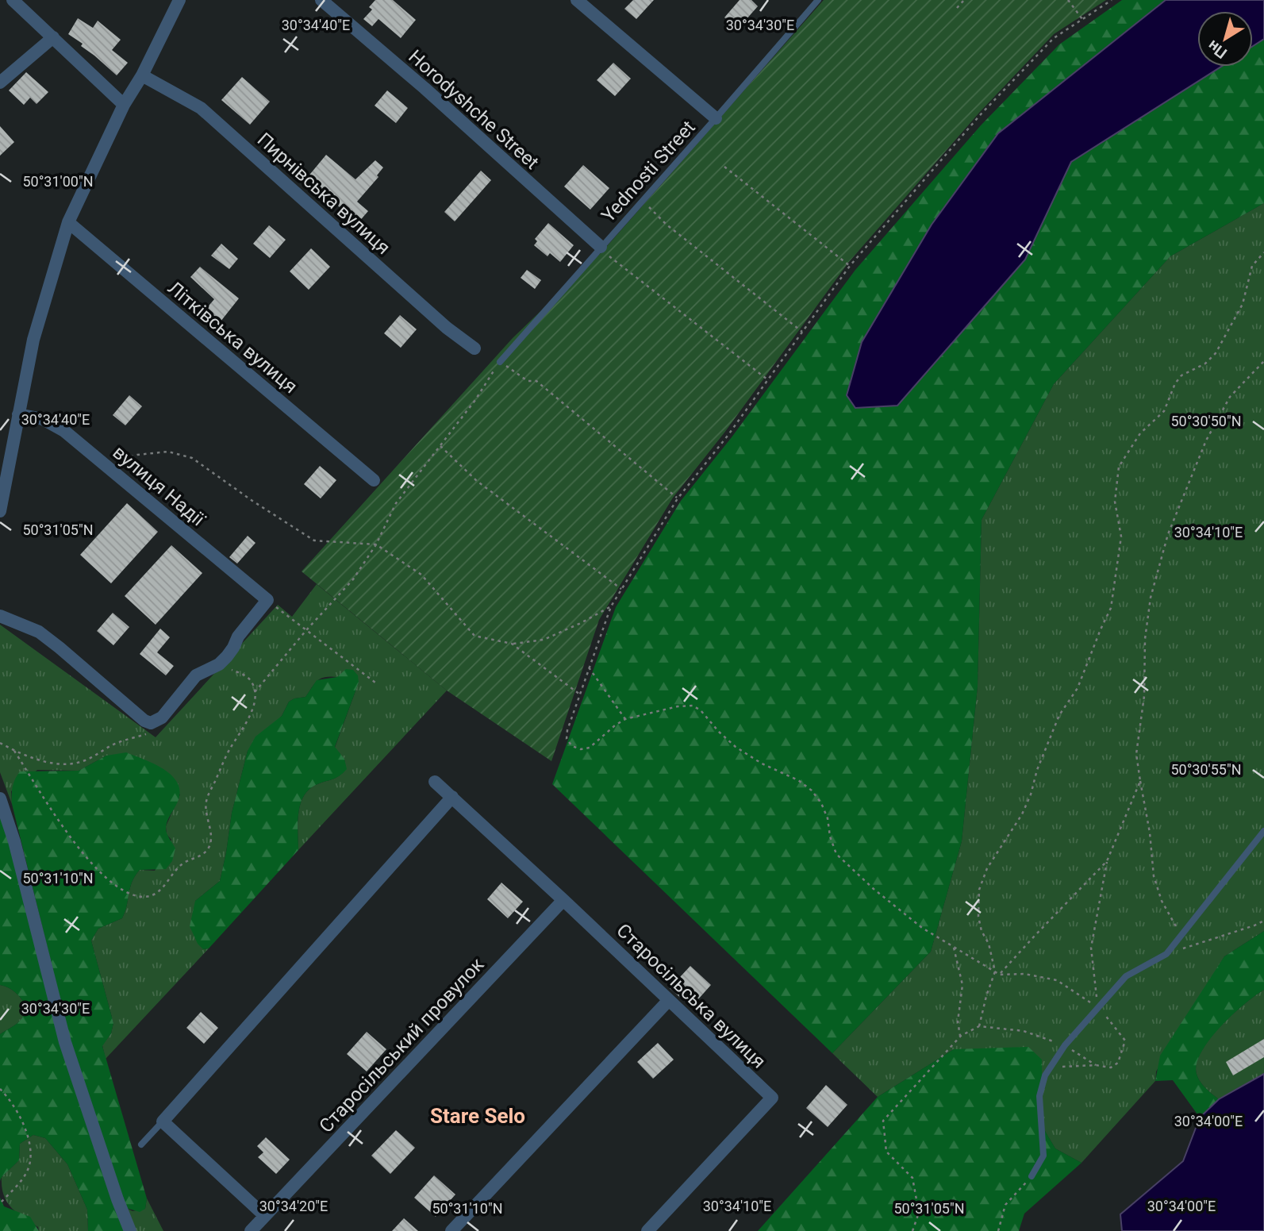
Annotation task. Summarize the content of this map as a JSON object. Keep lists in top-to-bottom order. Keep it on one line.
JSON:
{"streets":{"street":["Horodyshche Street","Пирнівська вулиця","Літківська вулиця","вулиця Надії","Старосільська вулиця","Старосільський провулок"],"lane":["Yednosti Street"]},"crossings":[["Horodyshche Street","Yednosti Street"],["Старосільська вулиця","Старосільський провулок"]],"districts":["Stare Selo"],"north":"bottom left","coordinates":["30°34'40\"E","30°34'30\"E","50°31'00\"N","50°30'50\"N","50°31'05\"N","30°34'10\"E","50°30'55\"N","50°31'10\"N","30°34'00\"E","30°34'20\"E"]}
